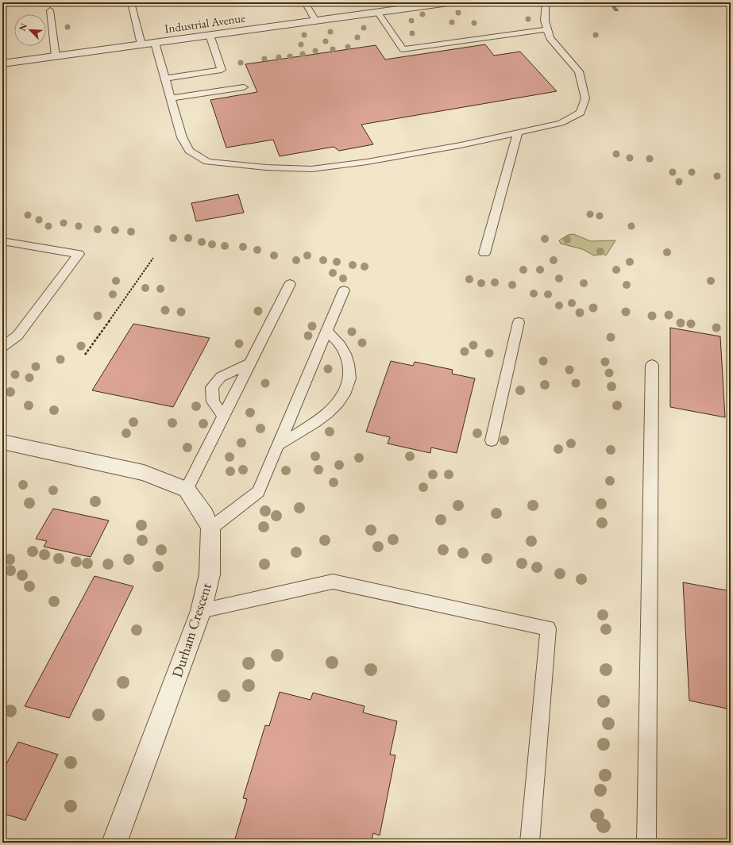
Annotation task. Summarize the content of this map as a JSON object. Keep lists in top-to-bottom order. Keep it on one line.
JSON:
{"streets":{"street":["Industrial Avenue","Durham Crescent"]},"north":"top left"}
